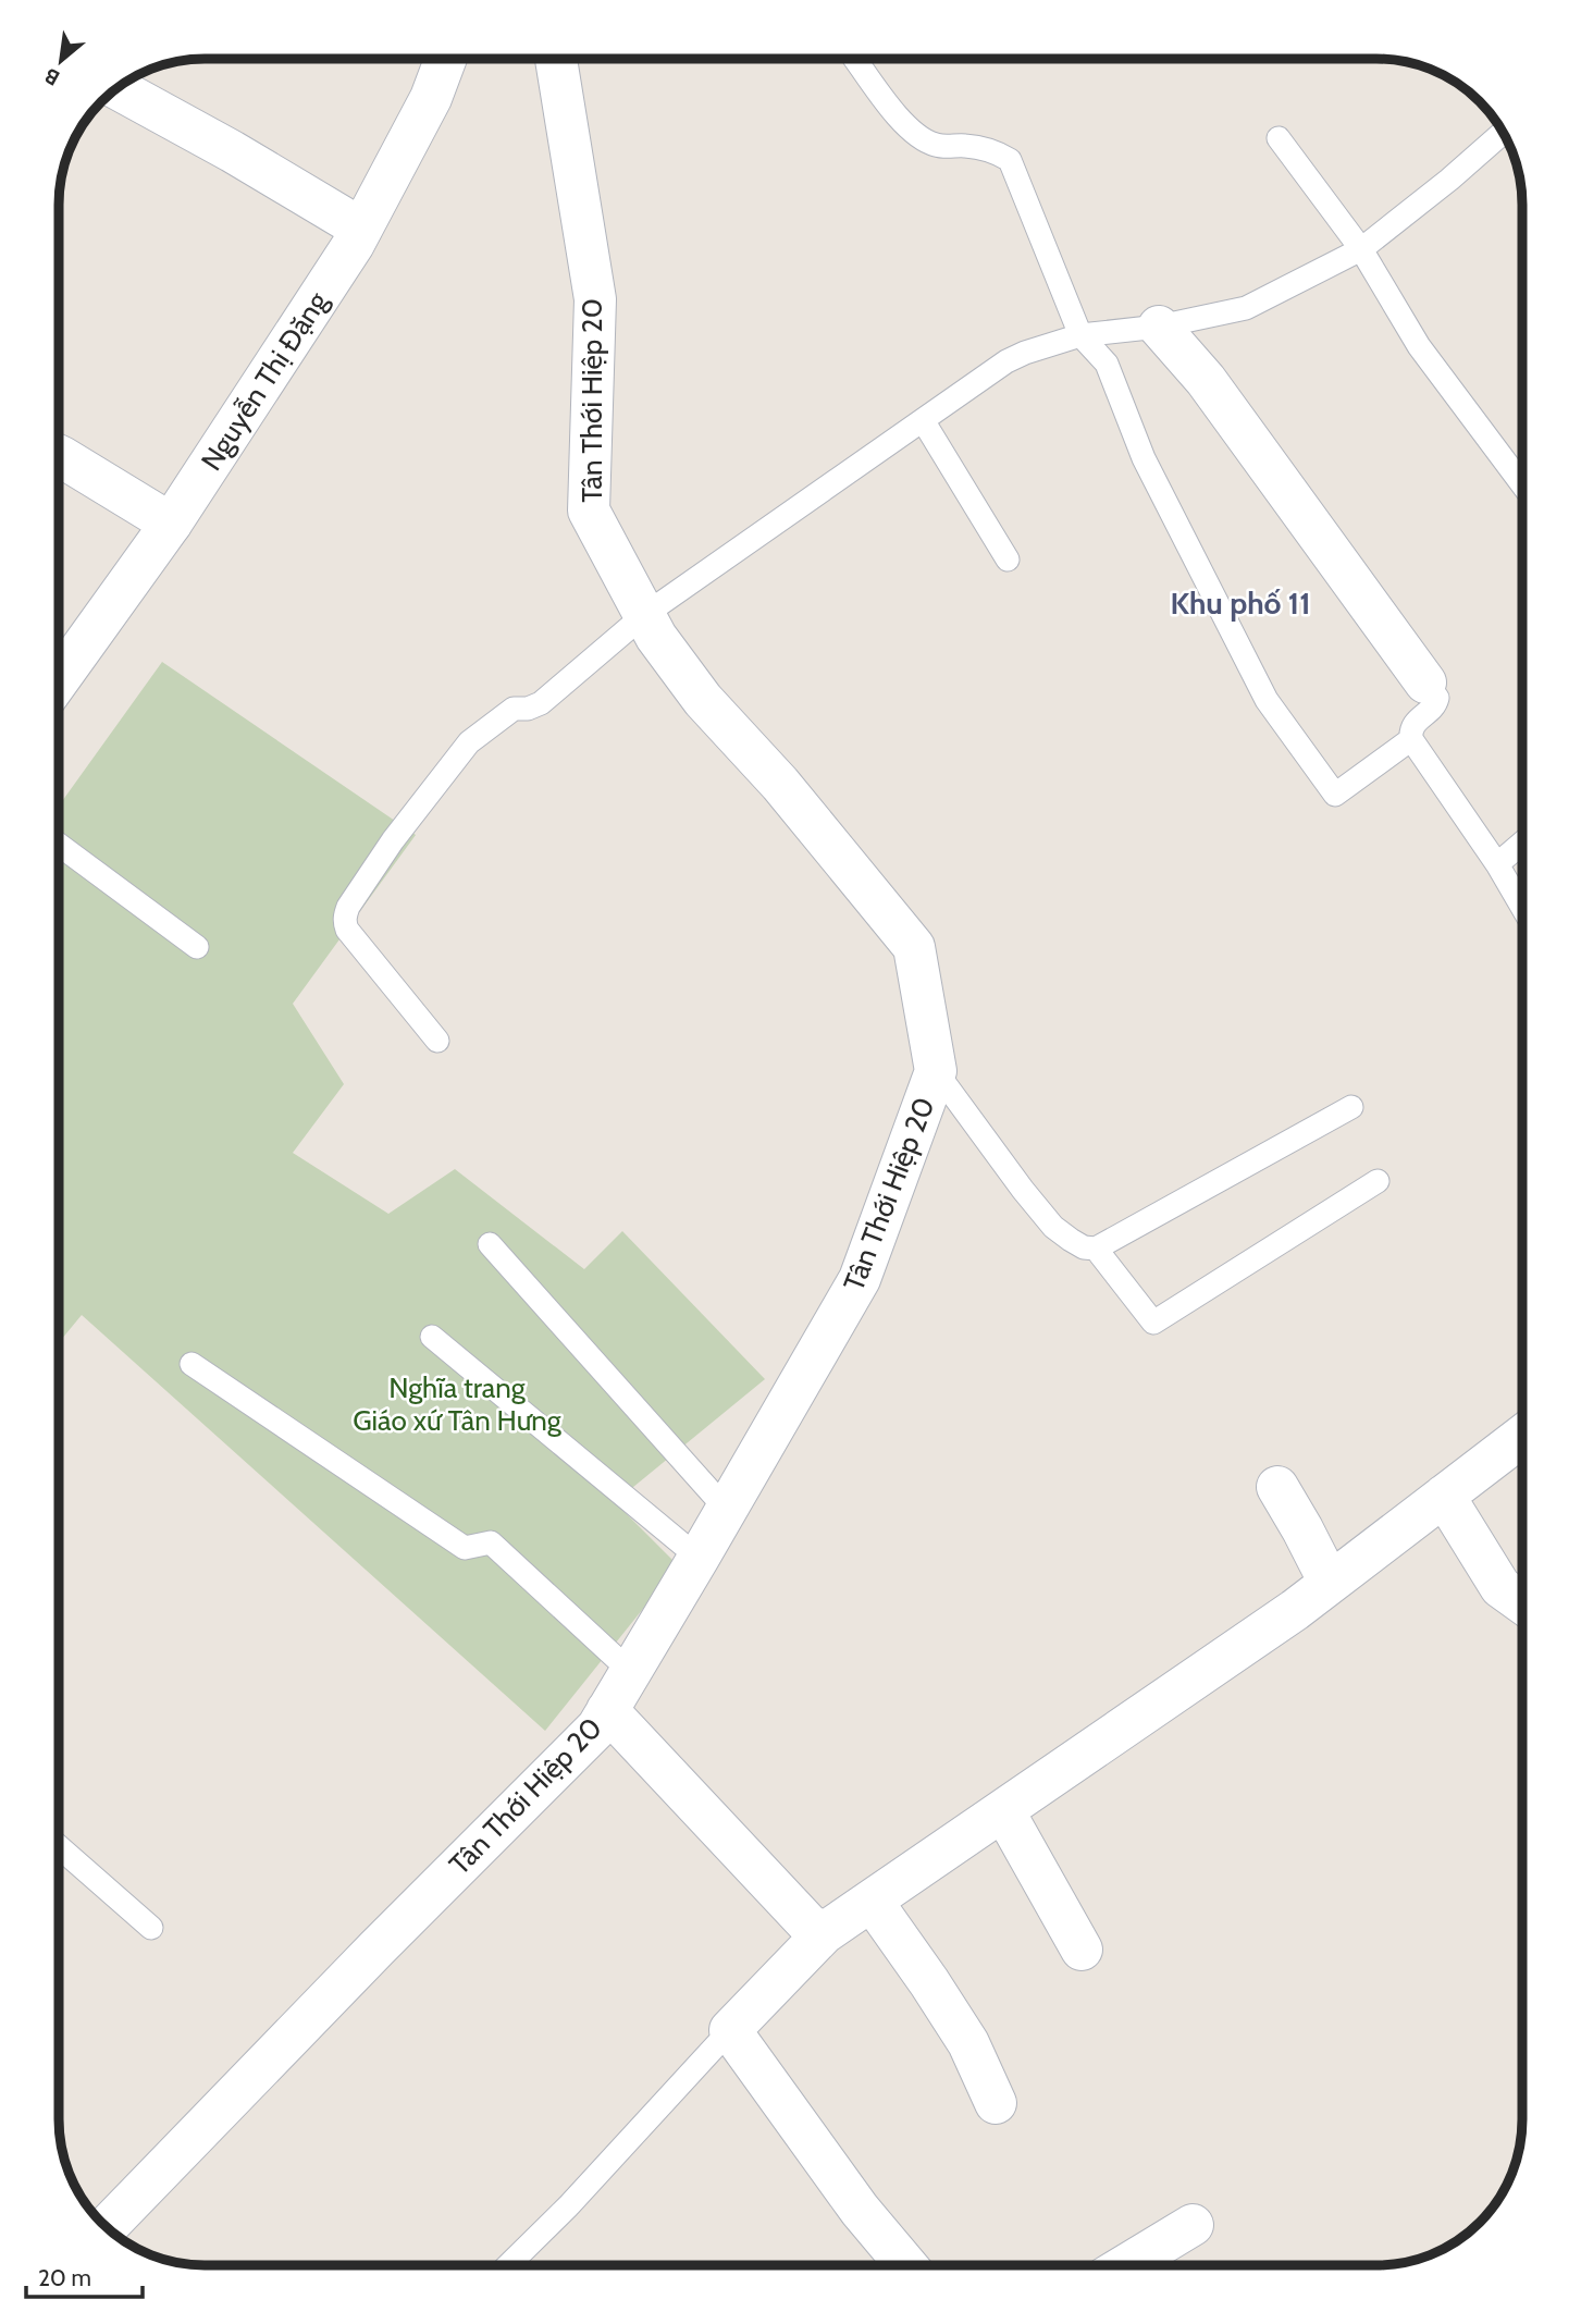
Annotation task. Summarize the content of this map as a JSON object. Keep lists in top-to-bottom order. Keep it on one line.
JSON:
{"streets":{"street":["Nguyễn Thị Đặng","Tân Thới Hiệp 20"]},"districts":["Khu phố 11"],"parks":["Nghĩa trang Giáo xứ Tân Hưng"],"scale_bar":"20 m","north":"bottom left"}
